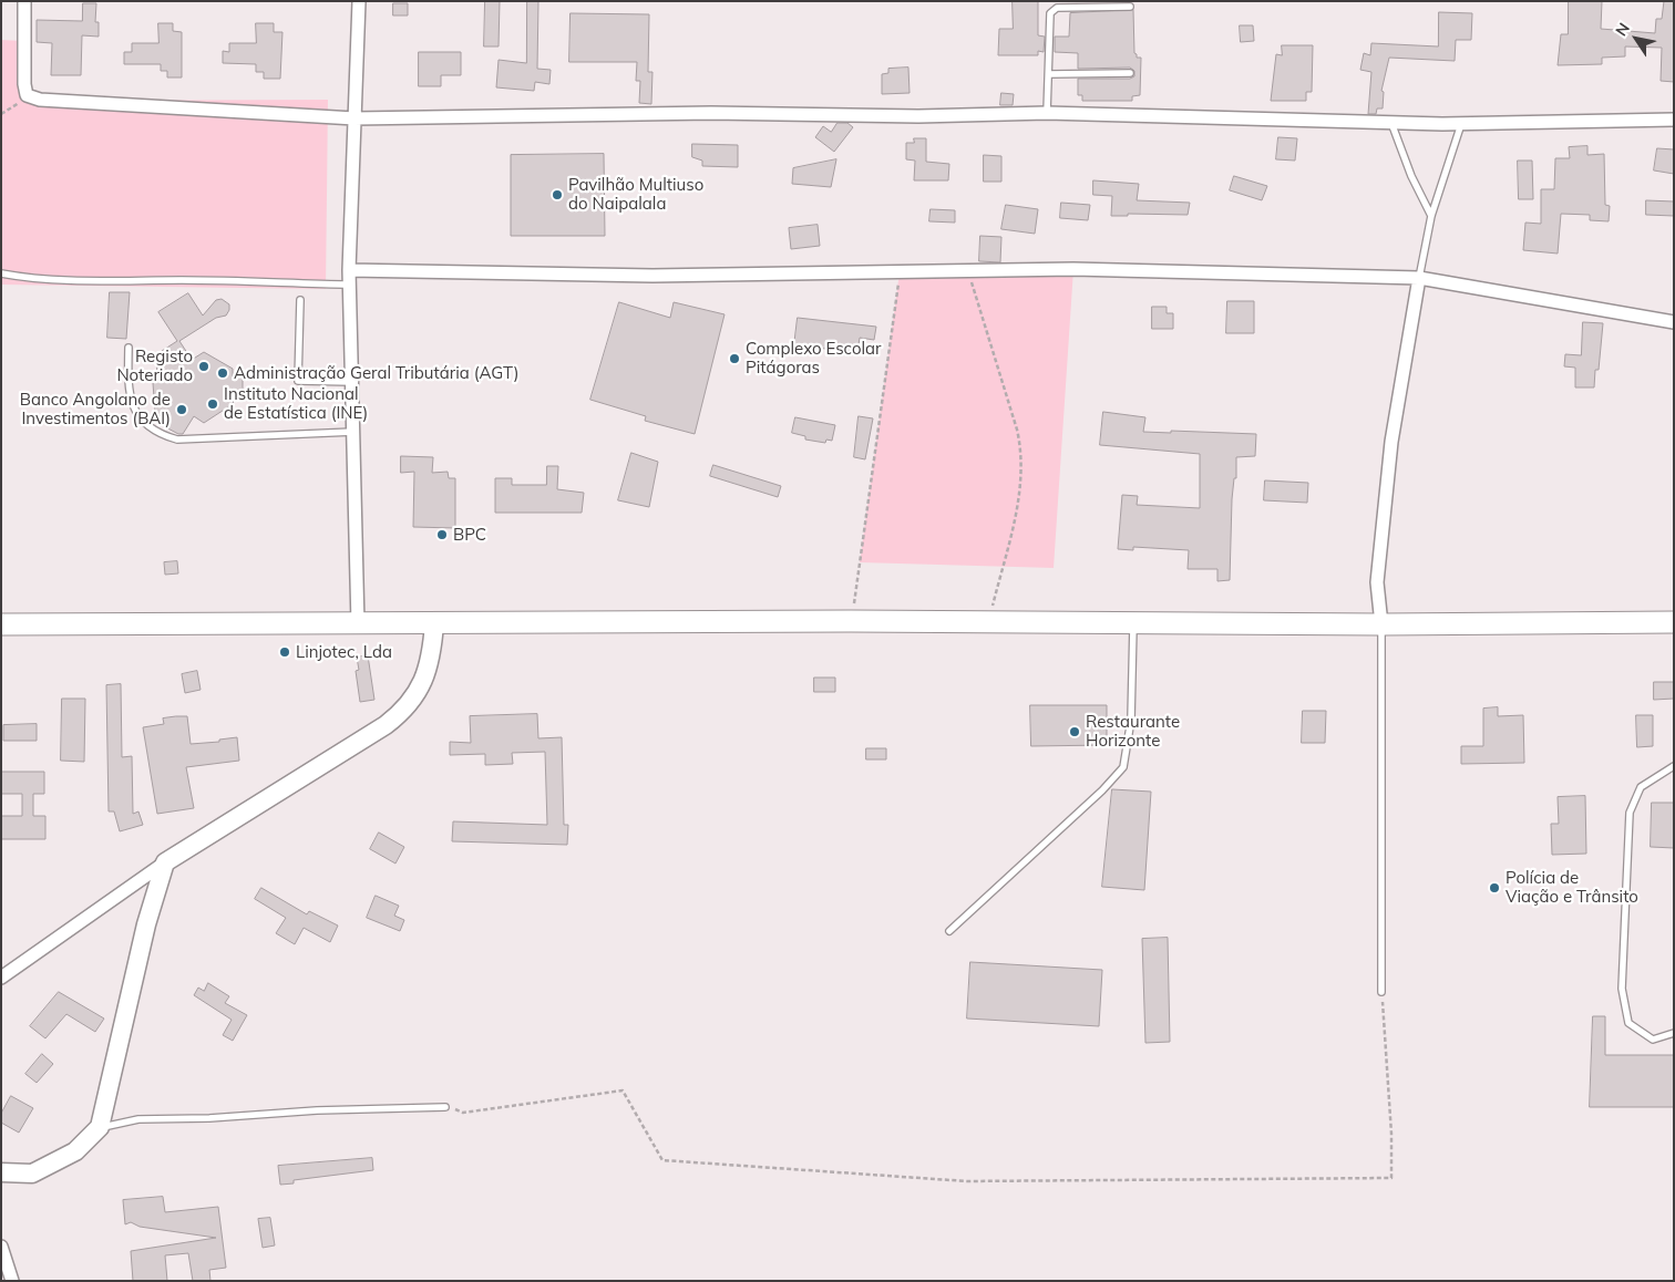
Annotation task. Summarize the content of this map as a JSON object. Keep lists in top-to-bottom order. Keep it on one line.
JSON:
{"places":["Pavilhão Multiuso do Naipalala","Complexo Escolar Pitágoras","Registo Noteriado","Administração Geral Tributária (AGT)","Instituto Nacional de Estatística (INE)","Banco Angolano de Investimentos (BAI)","BPC","Linjotec, Lda","Restaurante Horizonte","Polícia de Viação e Trânsito"],"north":"top left"}
